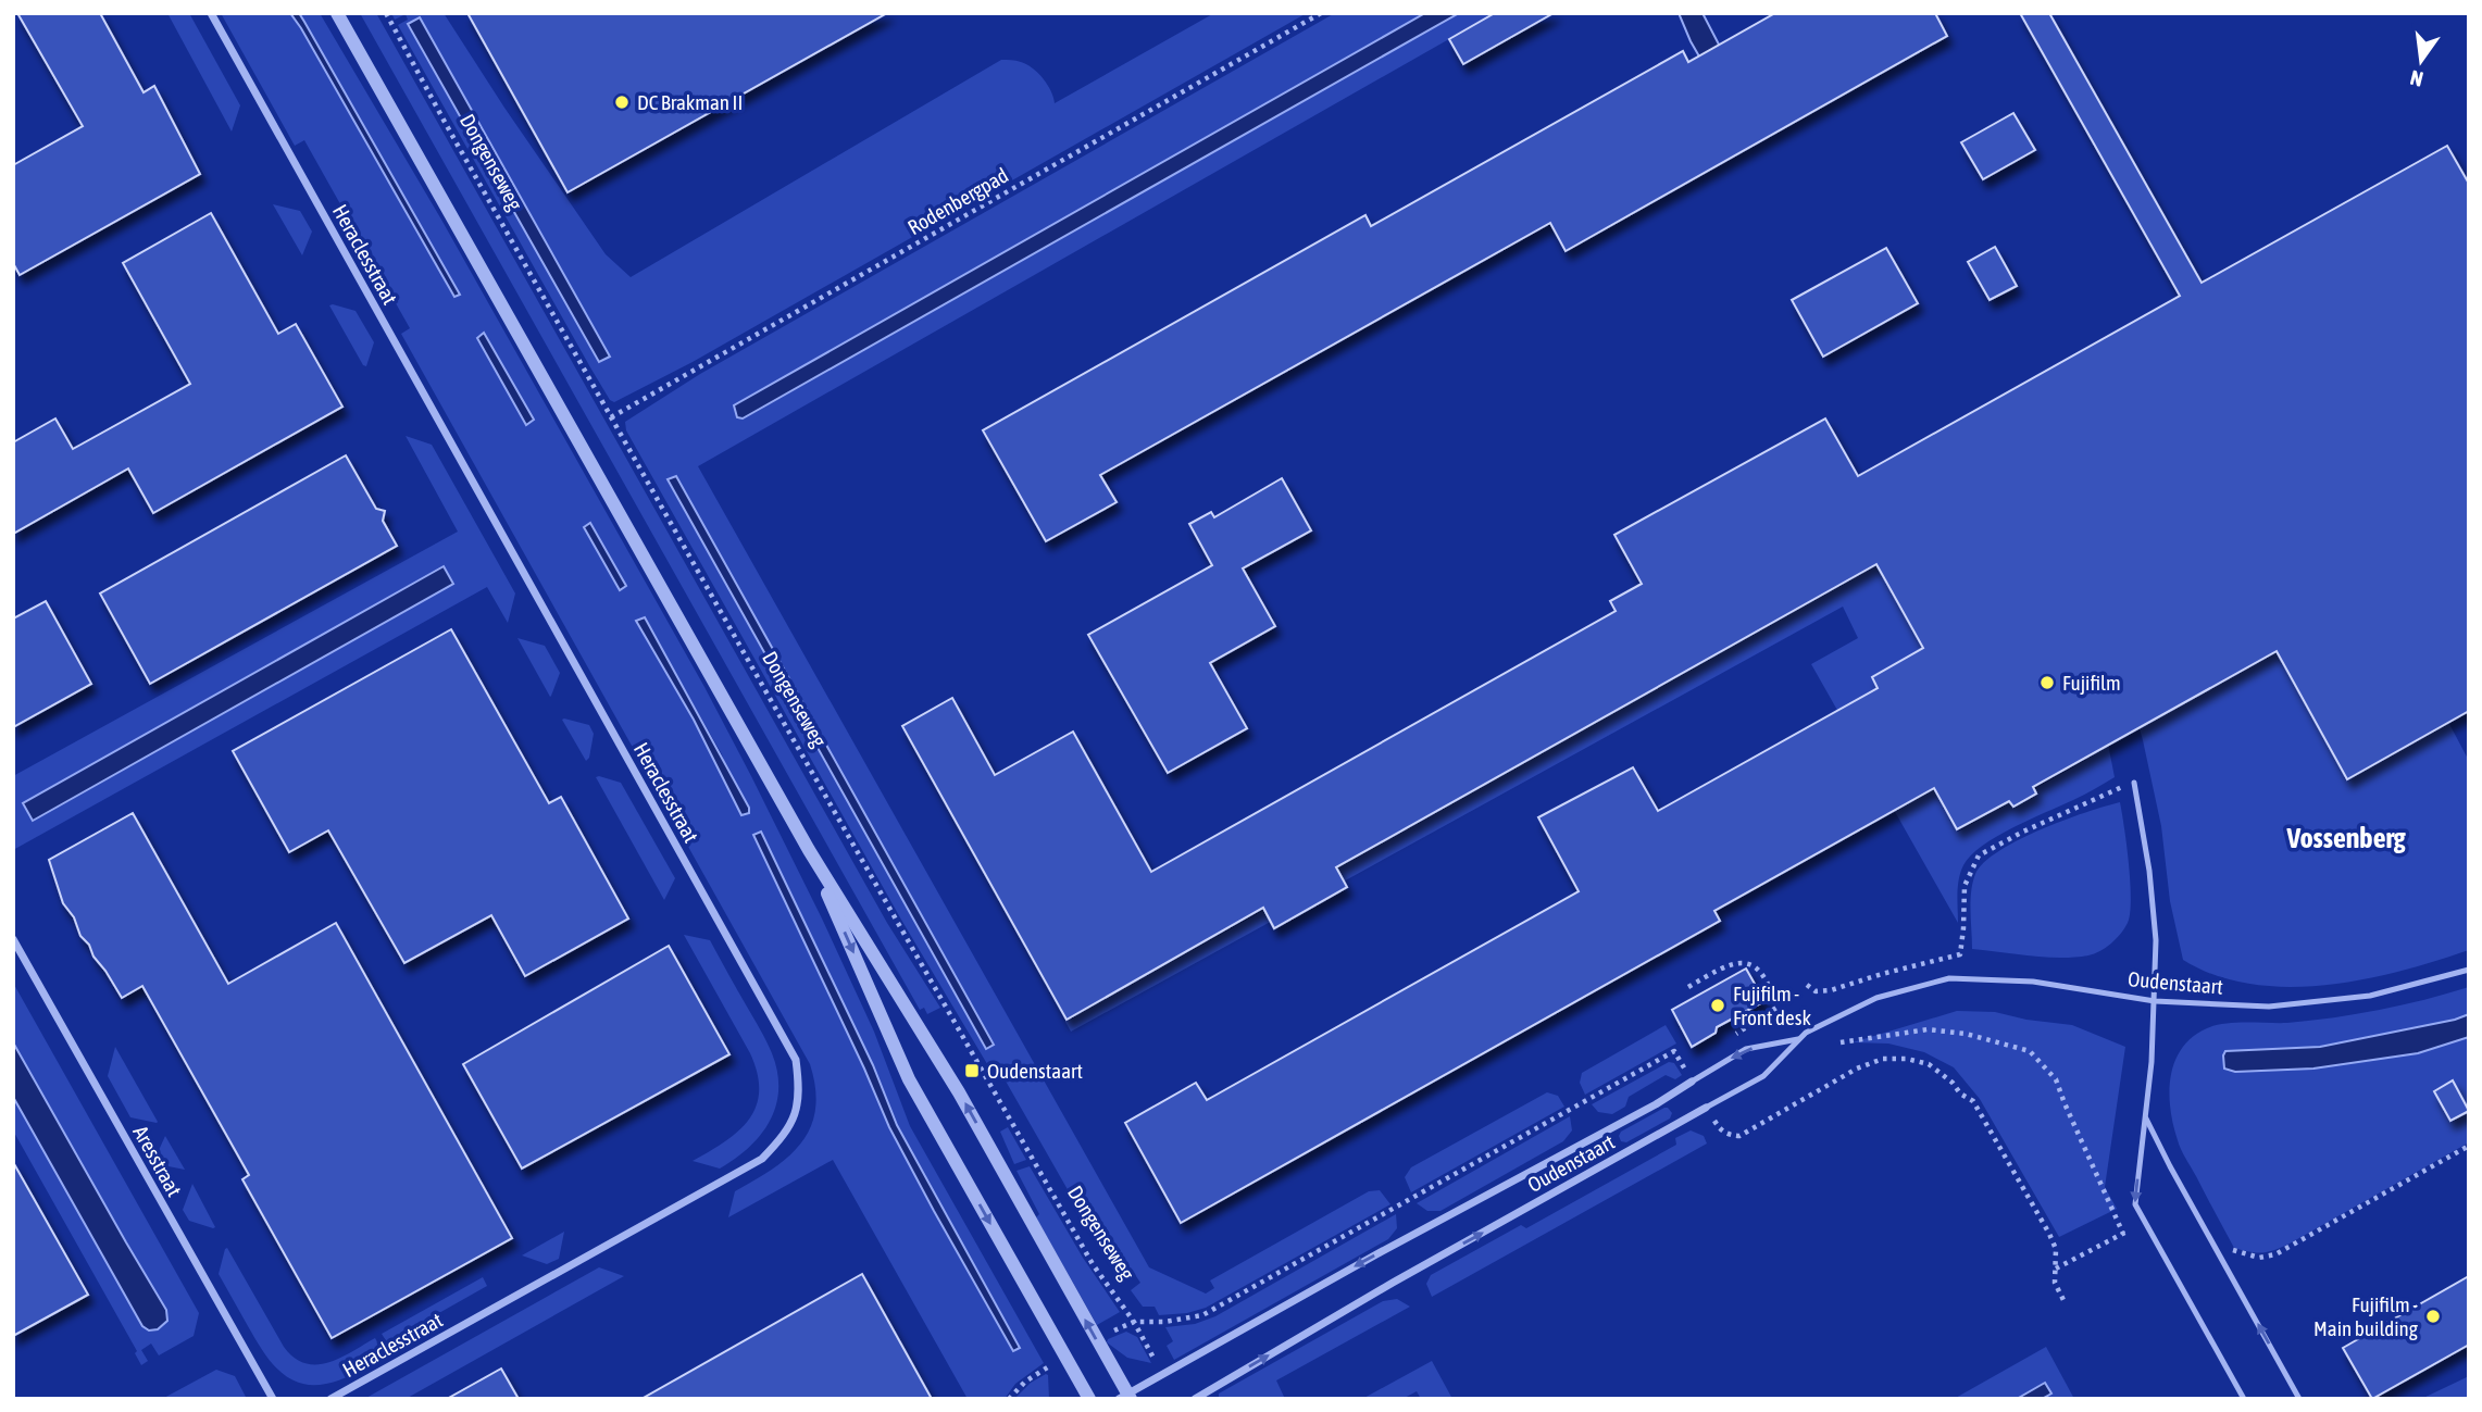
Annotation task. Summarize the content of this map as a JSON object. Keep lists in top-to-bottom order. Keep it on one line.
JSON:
{"streets":{"street":["Heraclesstraat","Oudenstaart","Aresstraat"],"path":["Dongenseweg","Rodenbergpad"]},"crossings":[["Dongenseweg","Rodenbergpad"],["Dongenseweg","Oudenstaart"]],"districts":["Vossenberg"],"places":{"other":["DC Brakman II","Fujifilm","Fujifilm - Front desk","Fujifilm - Main building"],"transit":["Oudenstaart"]},"north":"bottom"}
